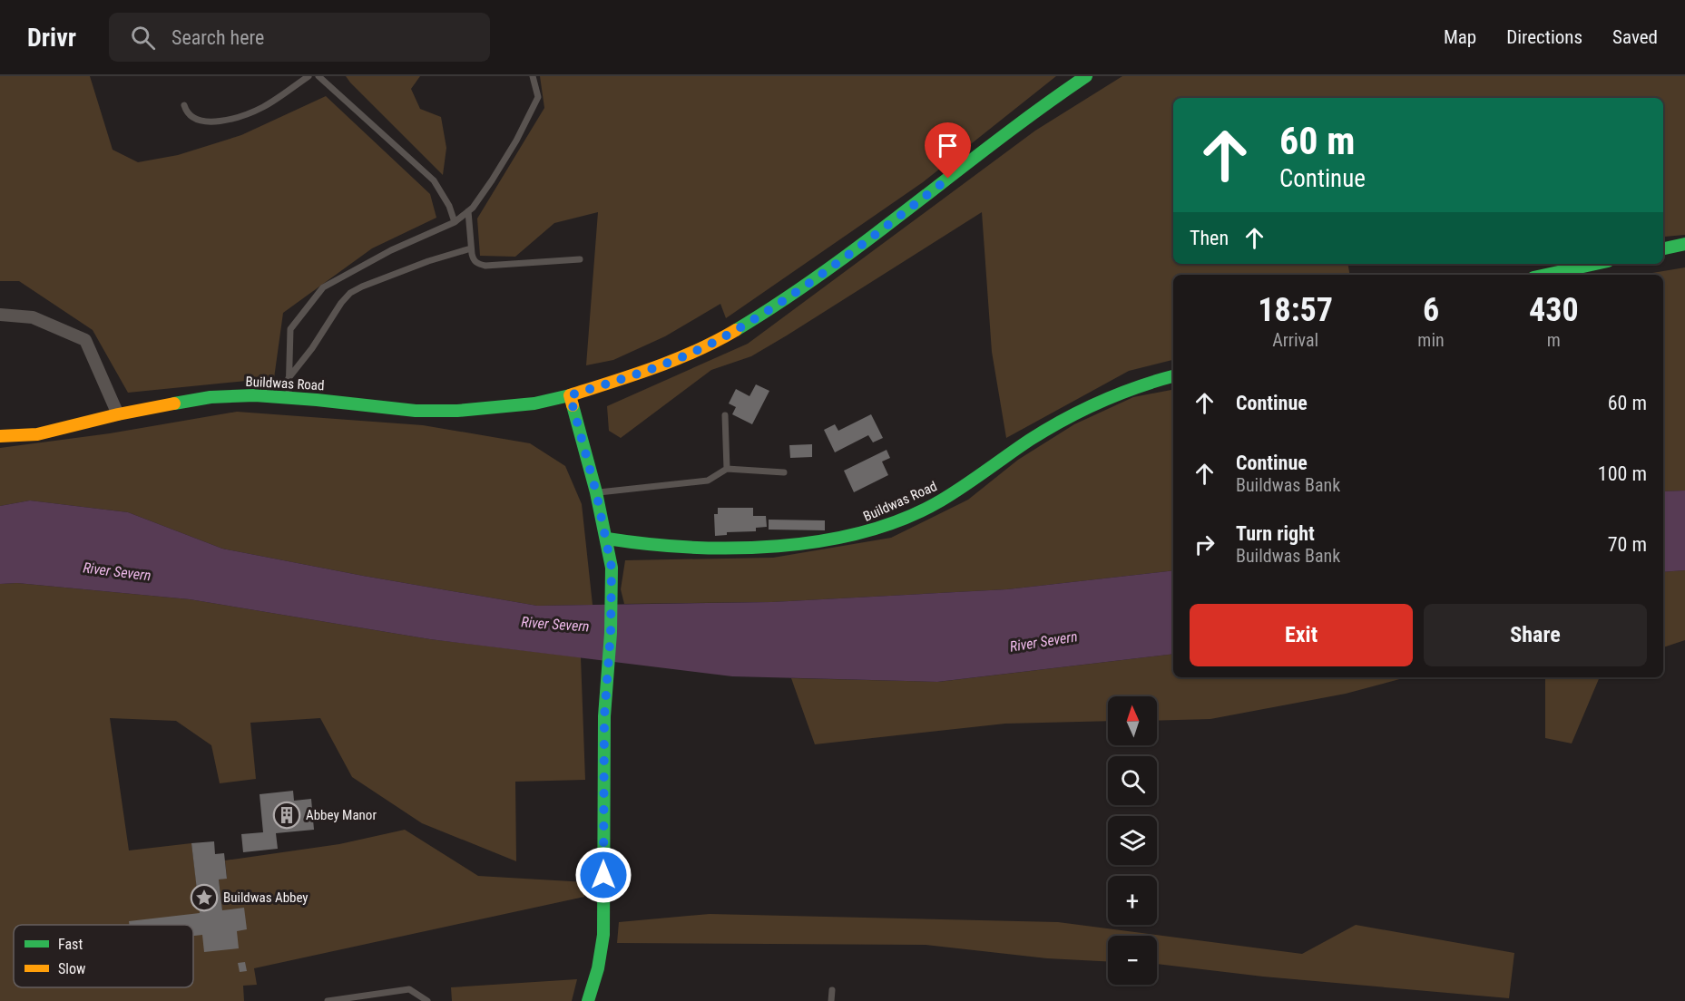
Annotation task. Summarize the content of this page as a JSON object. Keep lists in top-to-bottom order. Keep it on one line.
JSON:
{"streets":{"main road":["Buildwas Road"]},"water":["River Severn"],"places":{"building":["Abbey Manor"],"place":["Buildwas Abbey"]},"legend":["Fast","Slow"],"north":"top","page":{"header":"Drivr","search":"Search here","nav":["Map","Directions","Saved"],"turn":["60 m","Continue"],"then":"Then","eta":["18:57","Arrival","6","min","430","m"],"list":[{"name":"Continue","value":"60 m"},{"name":"Continue","note":"Buildwas Bank","value":"100 m"},{"name":"Turn right","note":"Buildwas Bank","value":"70 m"}],"buttons":["Exit","Share"],"map_buttons":["+","−"]}}
